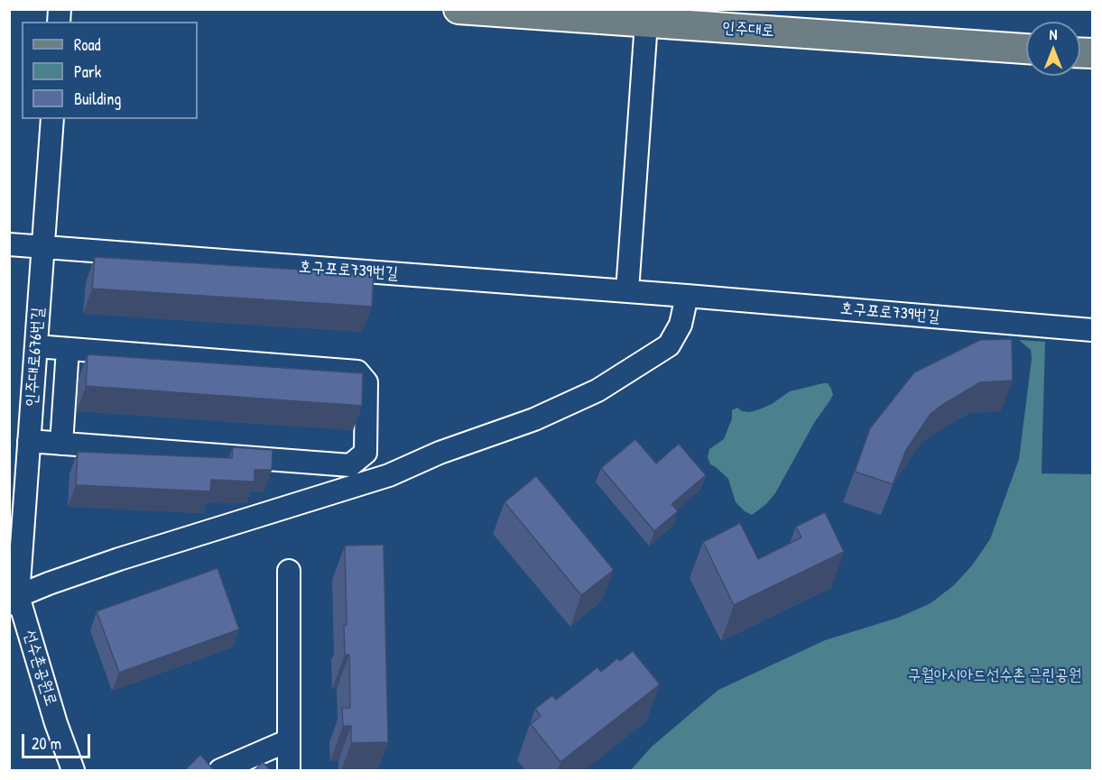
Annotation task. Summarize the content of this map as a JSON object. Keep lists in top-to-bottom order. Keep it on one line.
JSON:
{"streets":{"main road":["인주대로"],"street":["호구포로739번길","인주대로676번길","선수촌공원로"]},"crossings":[["호구포로739번길","인주대로676번길"],["인주대로676번길","선수촌공원로"]],"parks":["구월아시아드선수촌 근린공원"],"legend":["Road","Park","Building"],"scale_bar":"20 m","north":"top"}
